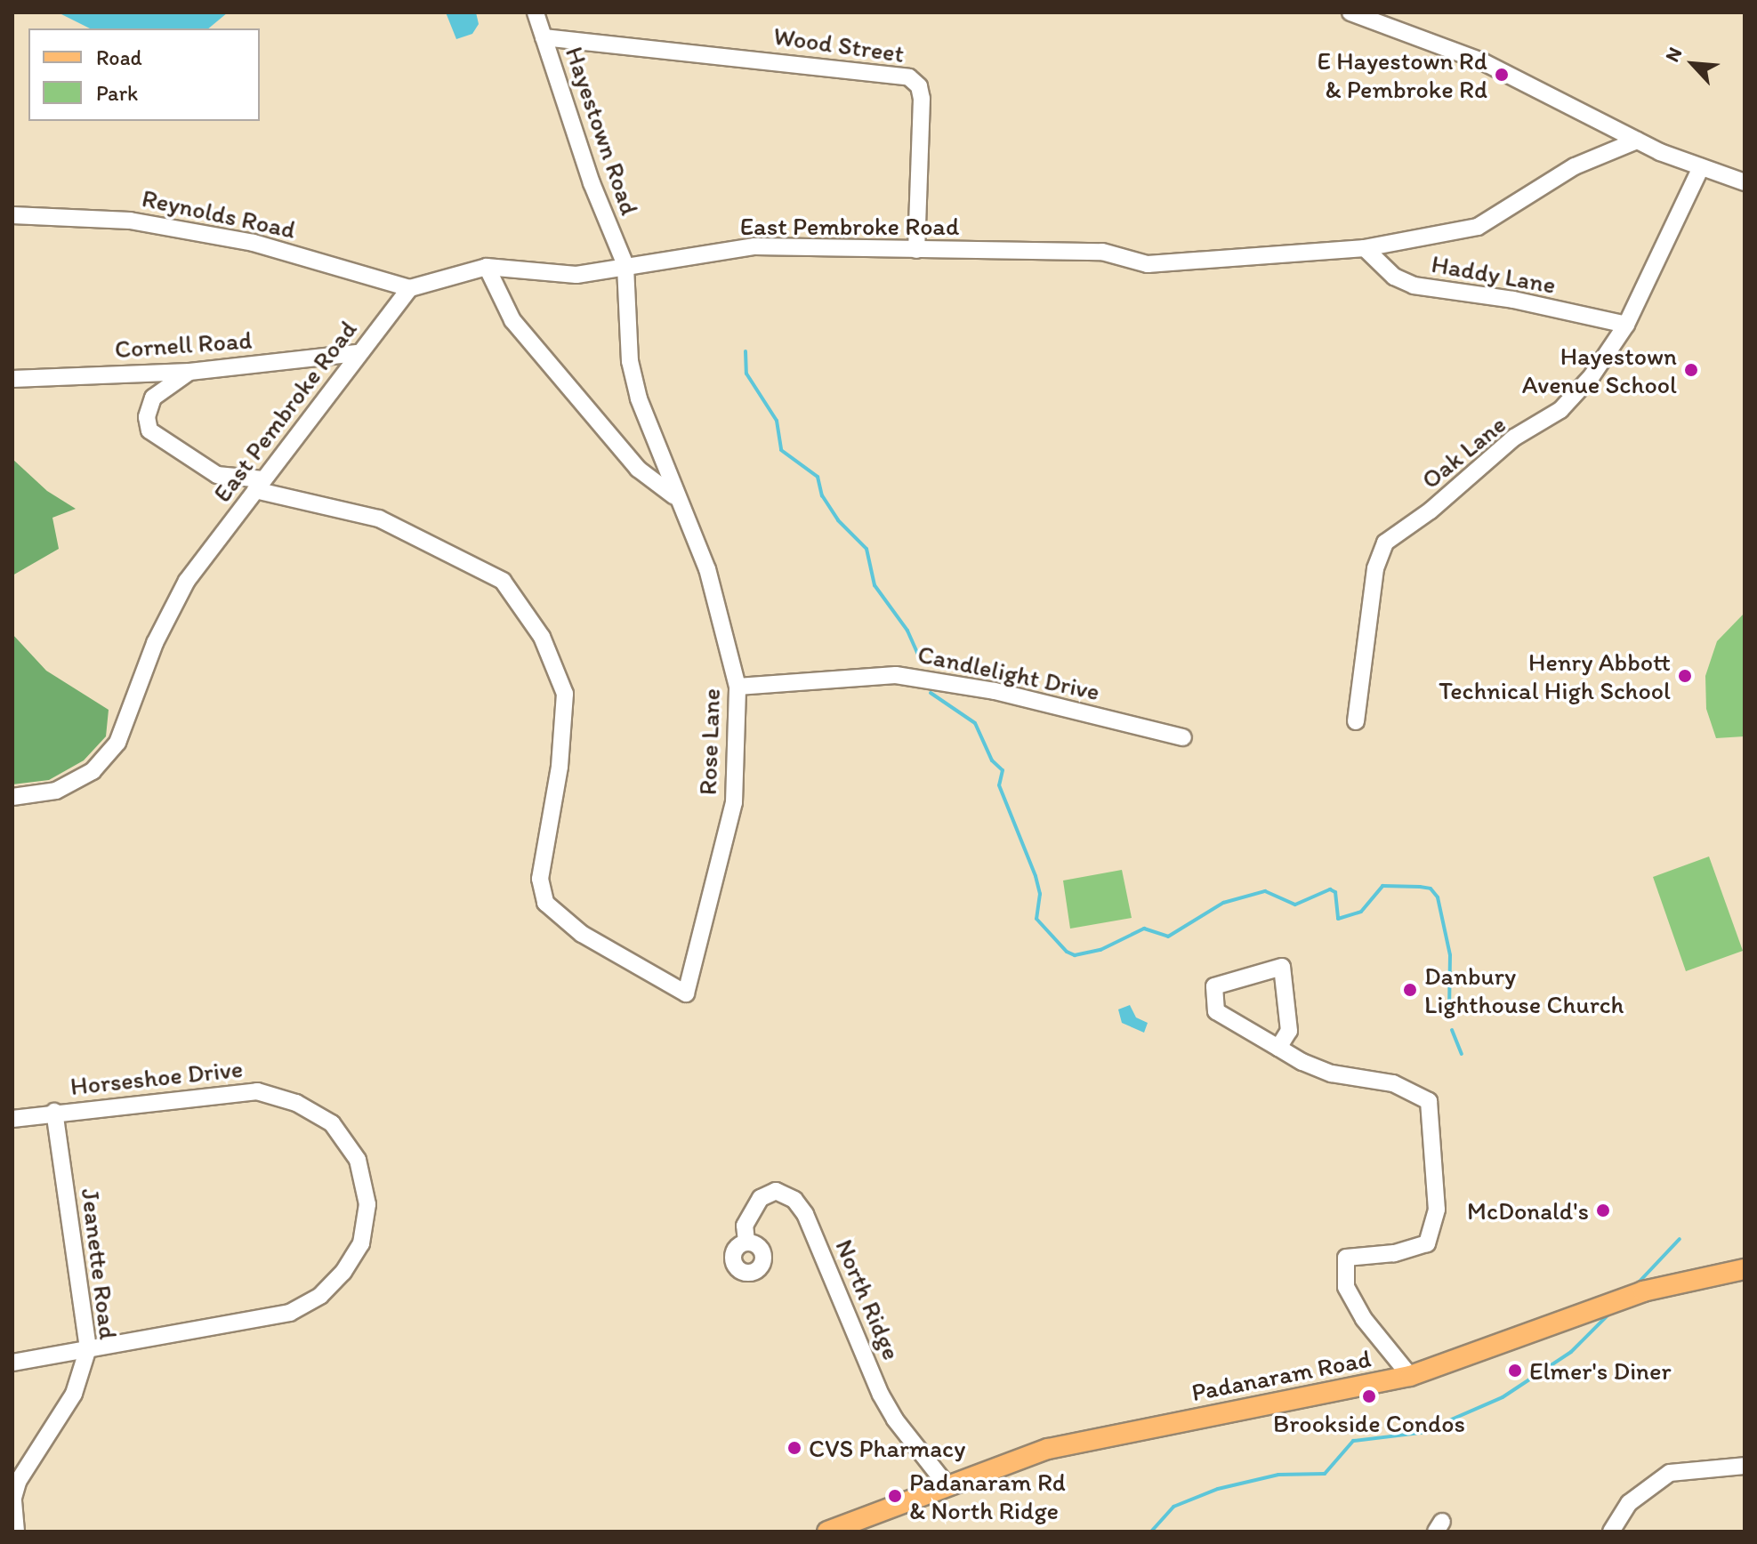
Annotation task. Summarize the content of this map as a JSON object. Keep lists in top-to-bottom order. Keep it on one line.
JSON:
{"streets":{"main road":["Padanaram Road"],"street":["Wood Street","Hayestown Road","Reynolds Road","East Pembroke Road","Haddy Lane","Cornell Road","Oak Lane","Candlelight Drive","Rose Lane","Horseshoe Drive","Jeanette Road","North Ridge"]},"crossings":[["Wood Street","Hayestown Road"],["Wood Street","East Pembroke Road"],["Hayestown Road","East Pembroke Road"],["Hayestown Road","Rose Lane"],["Reynolds Road","East Pembroke Road"],["East Pembroke Road","Haddy Lane"],["East Pembroke Road","Cornell Road"],["East Pembroke Road","Rose Lane"],["Haddy Lane","Oak Lane"],["Candlelight Drive","Rose Lane"],["Horseshoe Drive","Jeanette Road"],["North Ridge","Padanaram Road"]],"places":["E Hayestown Rd & Pembroke Rd","Hayestown Avenue School","Henry Abbott Technical High School","Danbury Lighthouse Church","McDonald's","Elmer's Diner","Brookside Condos","CVS Pharmacy","Padanaram Rd & North Ridge"],"legend":["Road","Park"],"north":"top left"}
